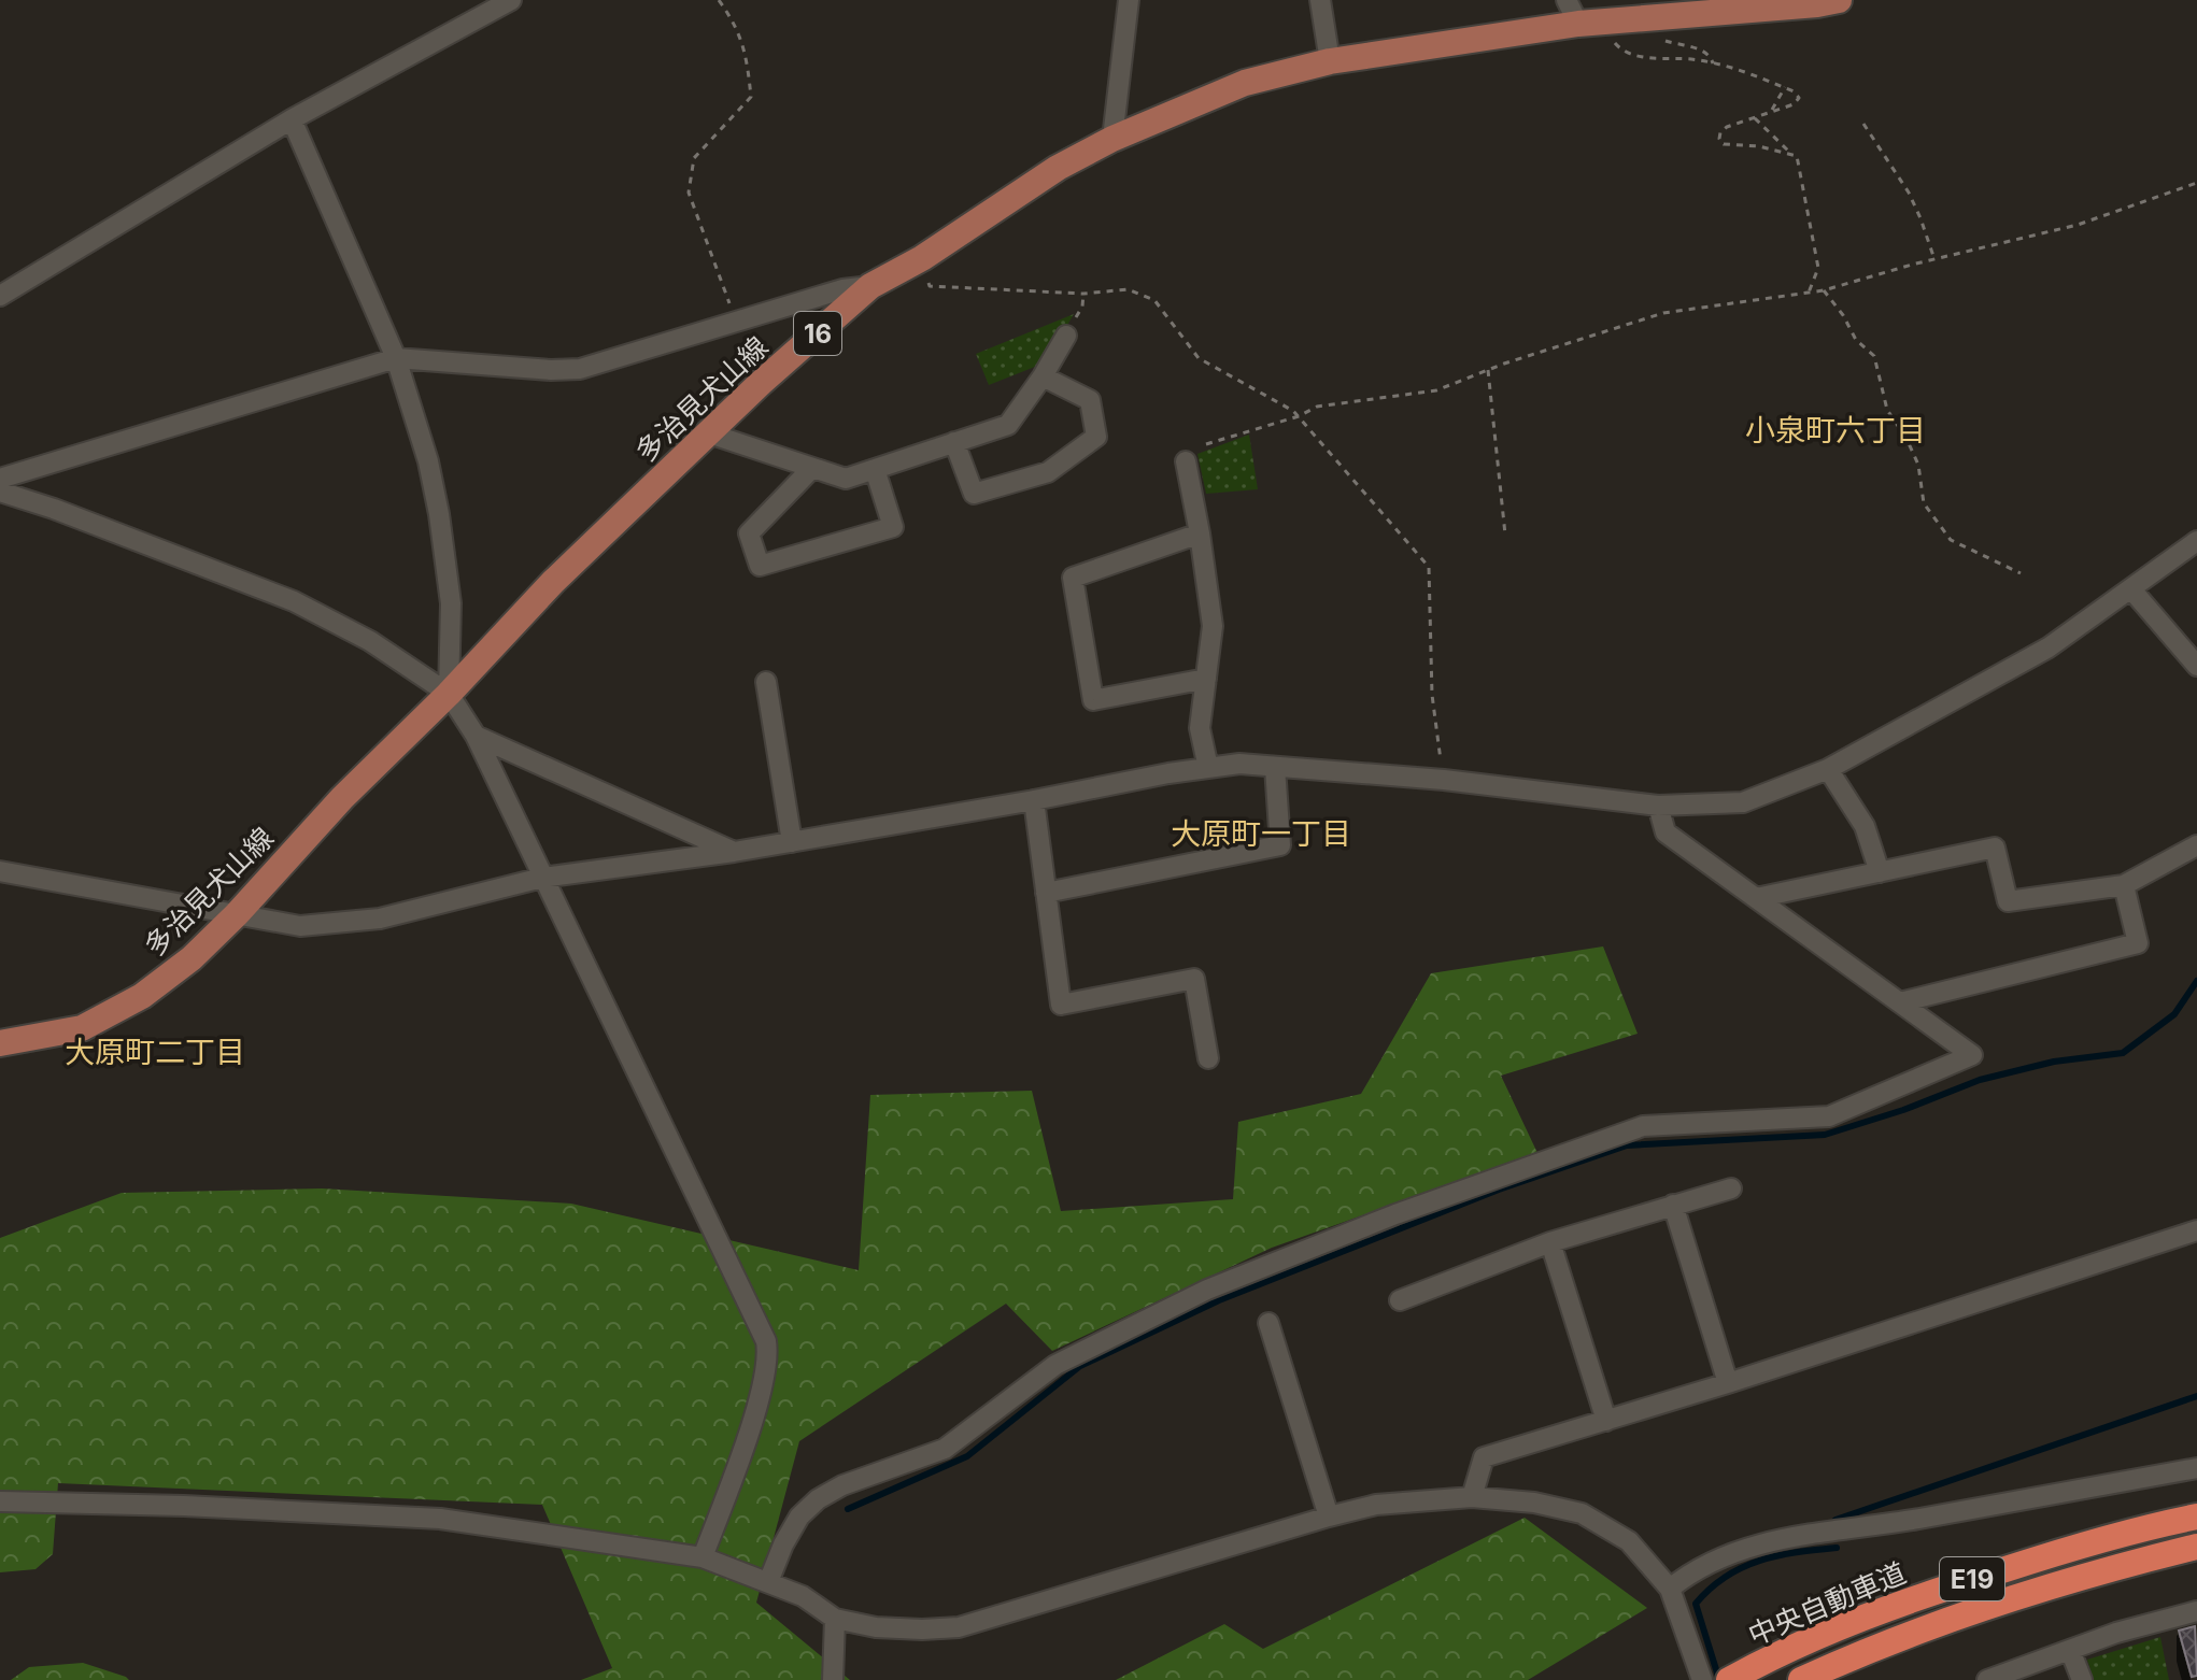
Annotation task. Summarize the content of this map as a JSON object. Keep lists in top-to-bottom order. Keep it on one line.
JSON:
{"streets":{"highway":["E19","中央自動車道"],"main road":["16","多治見犬山線"]},"districts":["小泉町六丁目","大原町一丁目","大原町二丁目"]}
